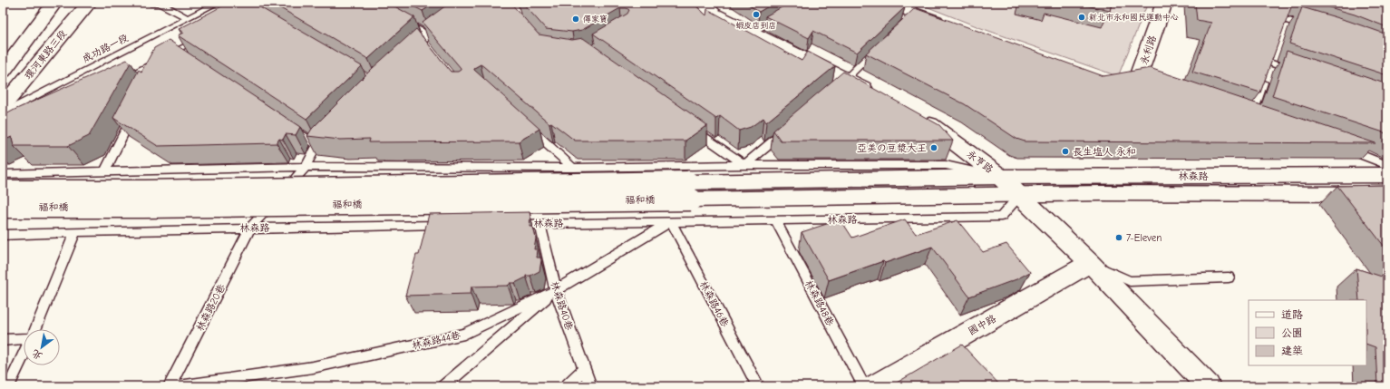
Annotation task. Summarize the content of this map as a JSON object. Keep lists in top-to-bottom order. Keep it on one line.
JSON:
{"streets":{"street":["永利路","環河東路三段","永亨路","林森路","福和橋","國中路"],"lane":["成功路一段","林森路48巷","林森路46巷","林森路40巷","林森路20巷","林森路44巷"]},"crossings":[["成功路一段","環河東路三段"],["永亨路","林森路"],["永亨路","國中路"],["林森路","福和橋"],["林森路","林森路48巷"],["林森路","林森路46巷"],["林森路","林森路40巷"],["林森路","林森路20巷"],["林森路","林森路44巷"],["林森路46巷","林森路44巷"],["林森路40巷","林森路44巷"]],"places":["蝦皮店到店","新北市永和國民運動中心","傳家寶","亞美の豆漿大王","長生塩人 永和","7-Eleven"],"legend":["道路","公園","建築"],"north":"bottom left"}
